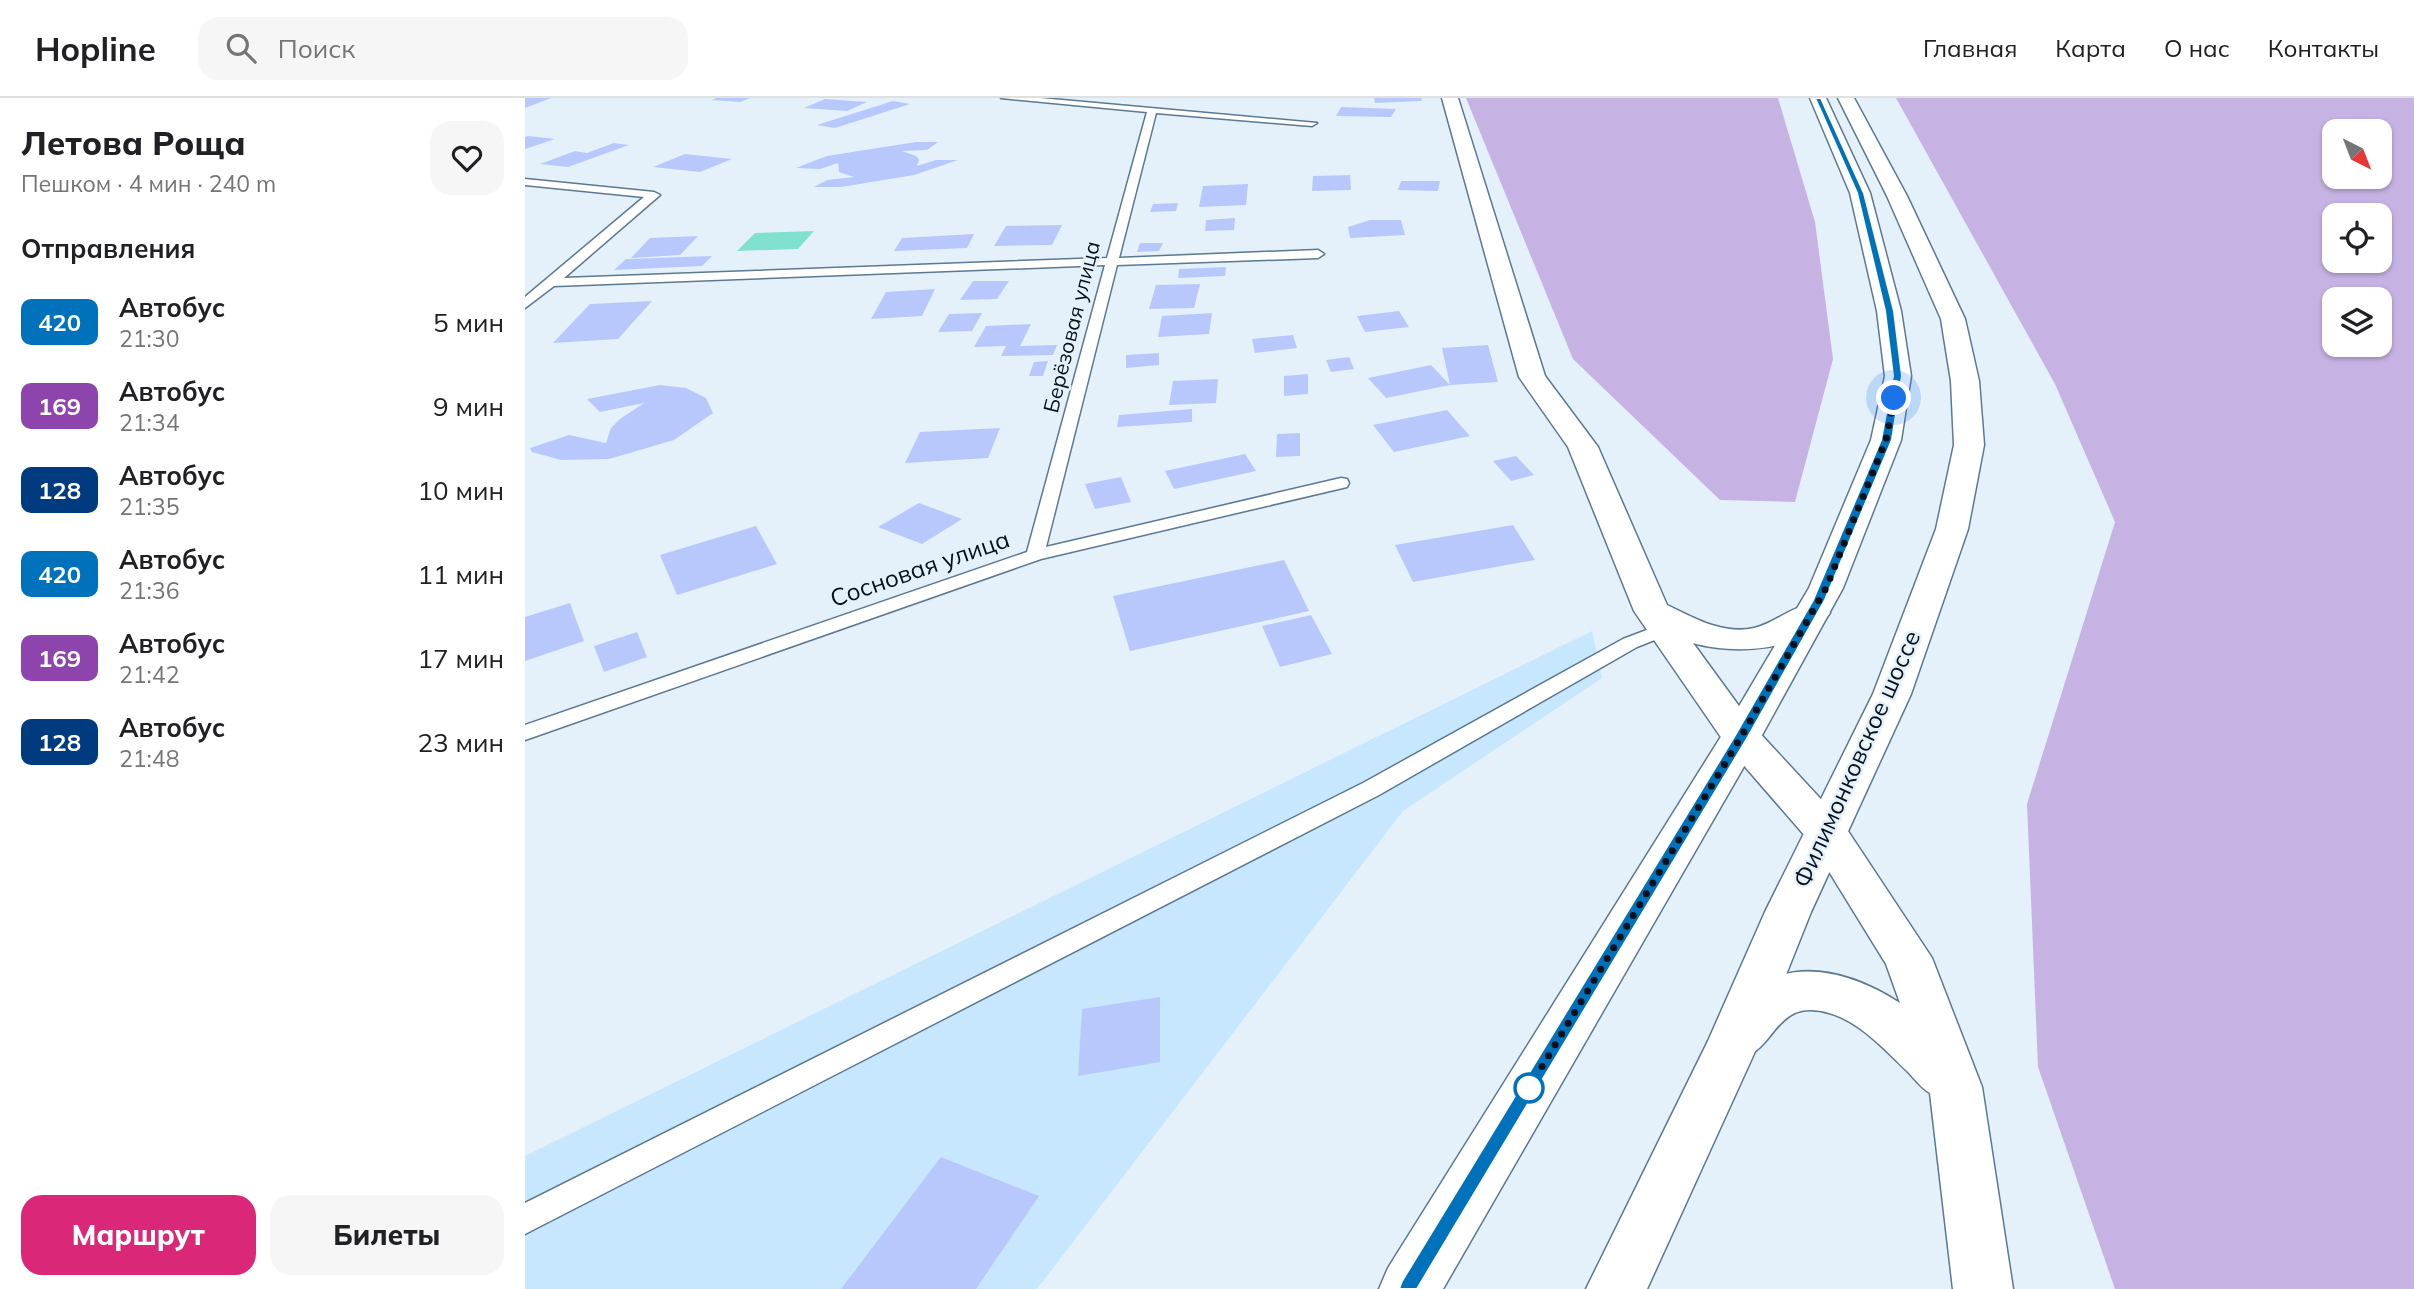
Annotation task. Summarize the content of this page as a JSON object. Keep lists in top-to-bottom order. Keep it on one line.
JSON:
{"streets":{"main road":["Филимонковское шоссе"],"lane":["Берёзовая улица","Сосновая улица"]},"crossings":[["Берёзовая улица","Сосновая улица"]],"lines":["bus line 420"],"north":"bottom right","page":{"header":"Hopline","search":"Поиск","nav":["Главная","Карта","О нас","Контакты"],"heading":[["Летова Роща","Пешком · 4 мин · 240 m"],"Отправления"],"list":[{"mark":"420","name":"Автобус","note":"21:30","value":"5 мин"},{"mark":"169","name":"Автобус","note":"21:34","value":"9 мин"},{"mark":"128","name":"Автобус","note":"21:35","value":"10 мин"},{"mark":"420","name":"Автобус","note":"21:36","value":"11 мин"},{"mark":"169","name":"Автобус","note":"21:42","value":"17 мин"},{"mark":"128","name":"Автобус","note":"21:48","value":"23 мин"}],"buttons":["Маршрут","Билеты"]}}
